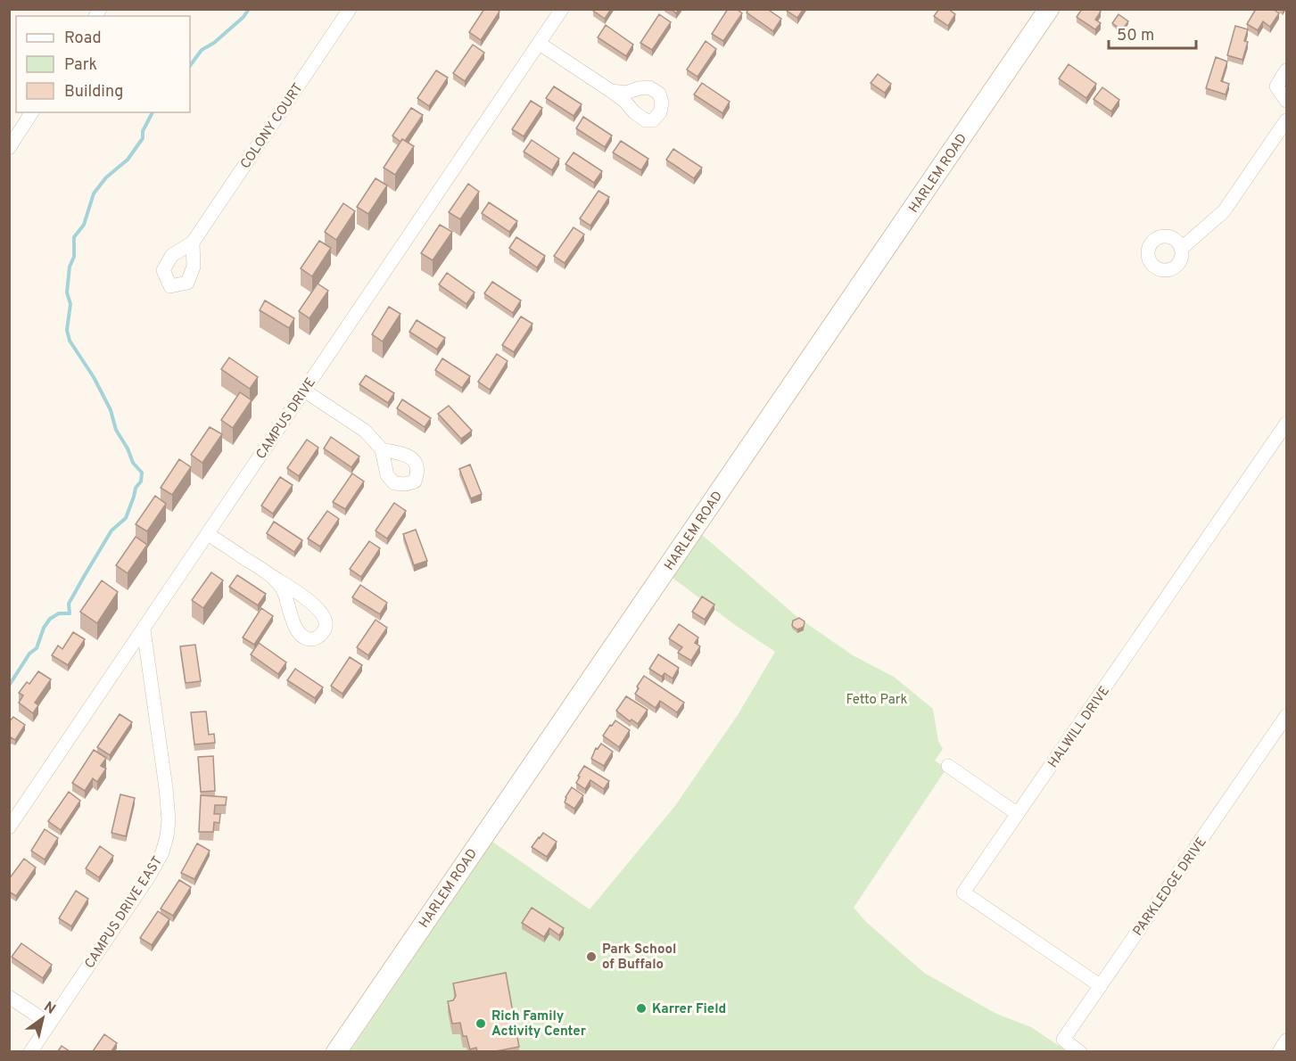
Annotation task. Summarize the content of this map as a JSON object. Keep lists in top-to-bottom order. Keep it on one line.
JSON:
{"streets":{"main road":["HARLEM ROAD"],"street":["COLONY COURT","CAMPUS DRIVE","HALWILL DRIVE","PARKLEDGE DRIVE","CAMPUS DRIVE EAST"]},"crossings":[["CAMPUS DRIVE","CAMPUS DRIVE EAST"],["HALWILL DRIVE","PARKLEDGE DRIVE"]],"parks":["Fetto Park"],"places":["Park School of Buffalo","Karrer Field","Rich Family Activity Center"],"legend":["Road","Park","Building"],"scale_bar":"50 m","north":"top right"}
